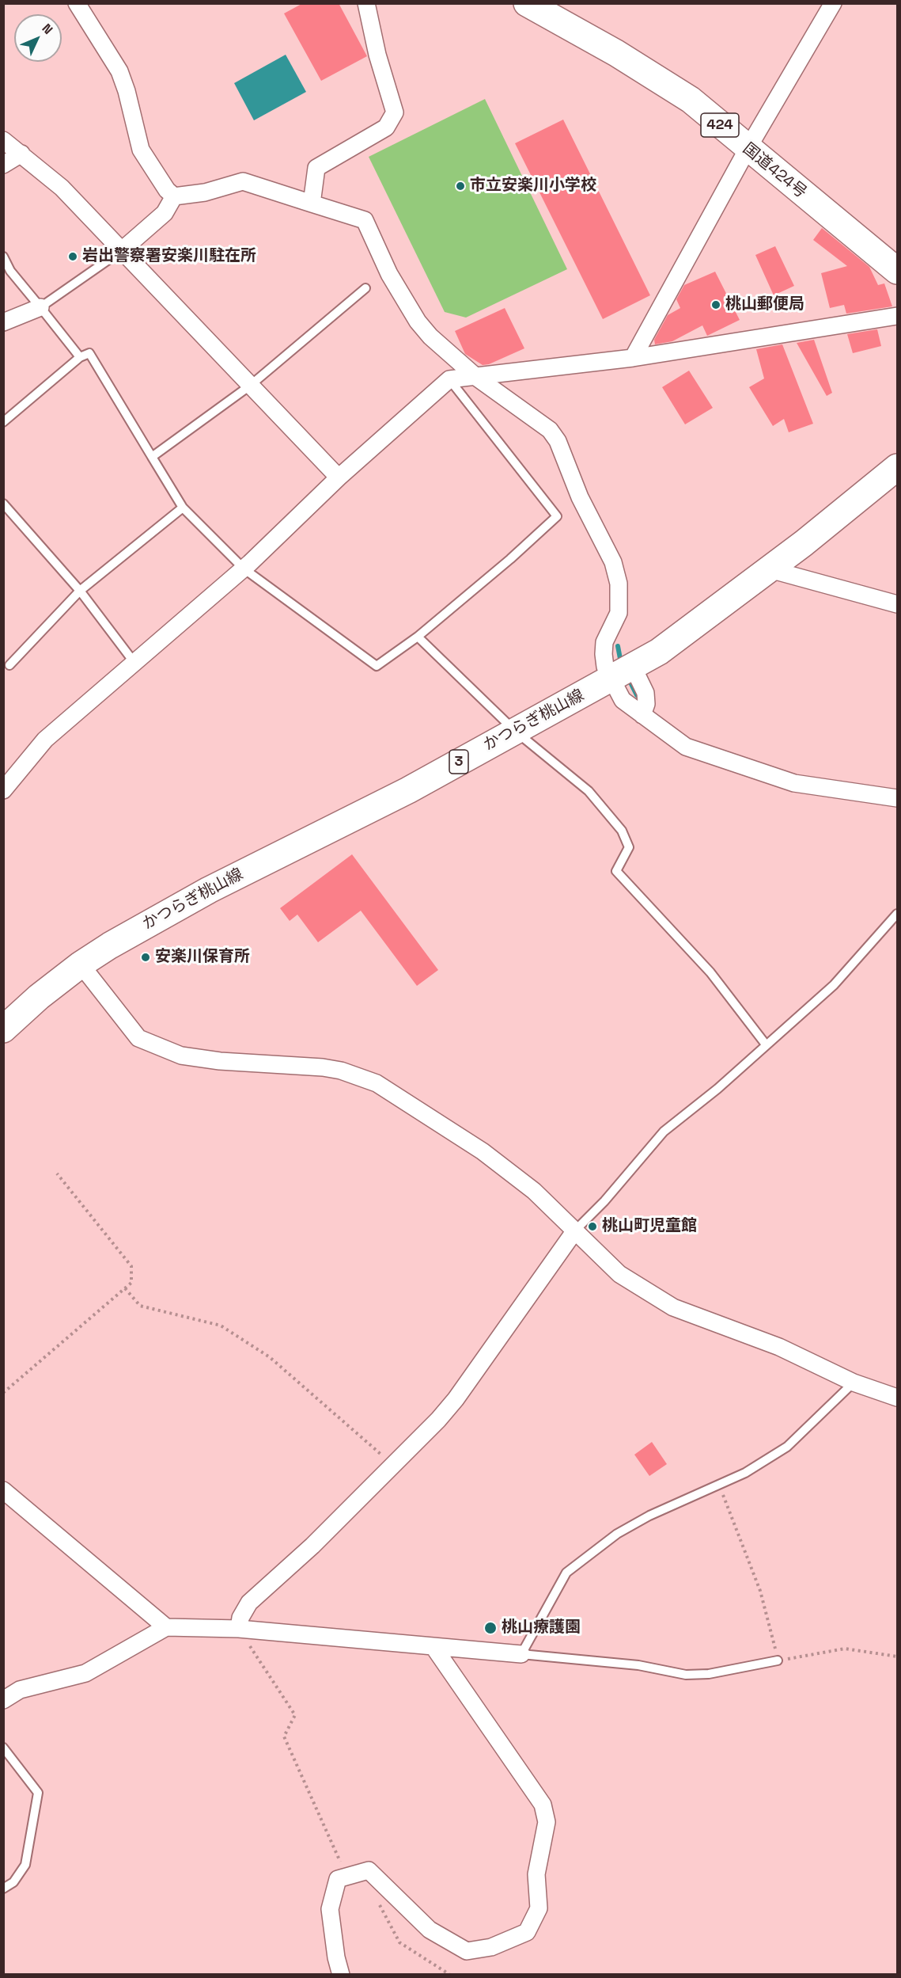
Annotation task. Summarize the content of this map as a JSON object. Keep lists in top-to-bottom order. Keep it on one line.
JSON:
{"streets":{"main road":["424","国道424号","かつらぎ桃山線","3"]},"places":["市立安楽川小学校","岩出警察署安楽川駐在所","桃山郵便局","安楽川保育所","桃山町児童館","桃山療護園"],"north":"top right"}
